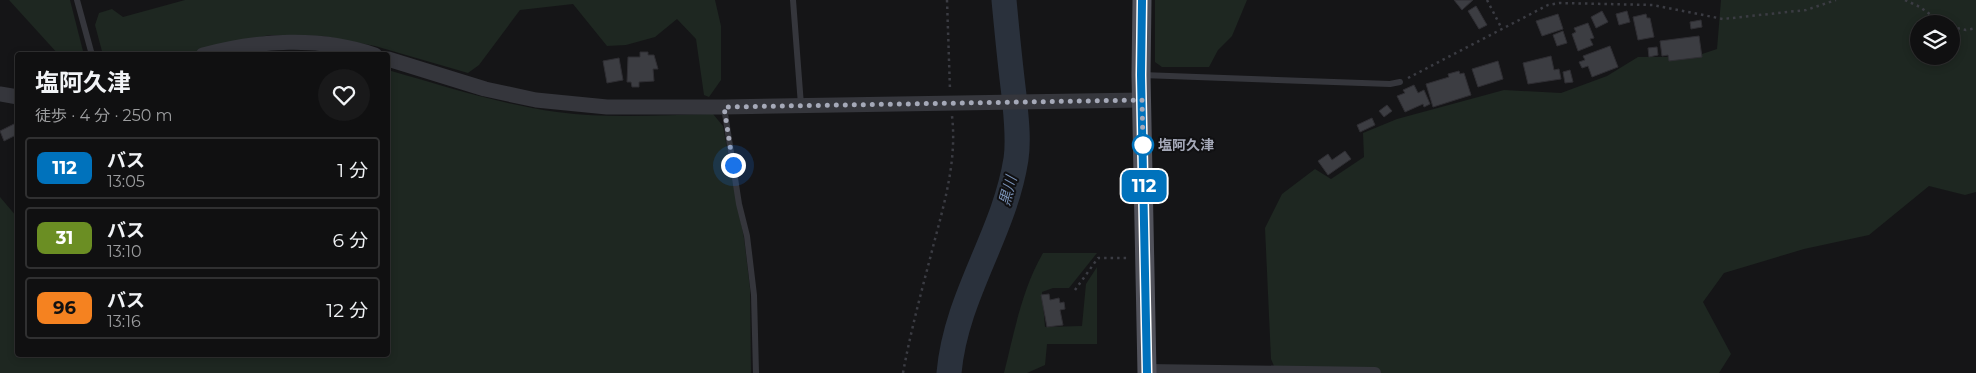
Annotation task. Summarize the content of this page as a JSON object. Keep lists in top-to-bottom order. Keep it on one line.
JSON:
{"water":["黒川"],"places":["塩阿久津"],"lines":["bus line 112"],"page":{"on_map":"112","heading":["塩阿久津","徒歩 · 4 分 · 250 m"],"list":[{"mark":"112","name":"バス","note":"13:05","value":"1 分"},{"mark":"31","name":"バス","note":"13:10","value":"6 分"},{"mark":"96","name":"バス","note":"13:16","value":"12 分"}]}}
